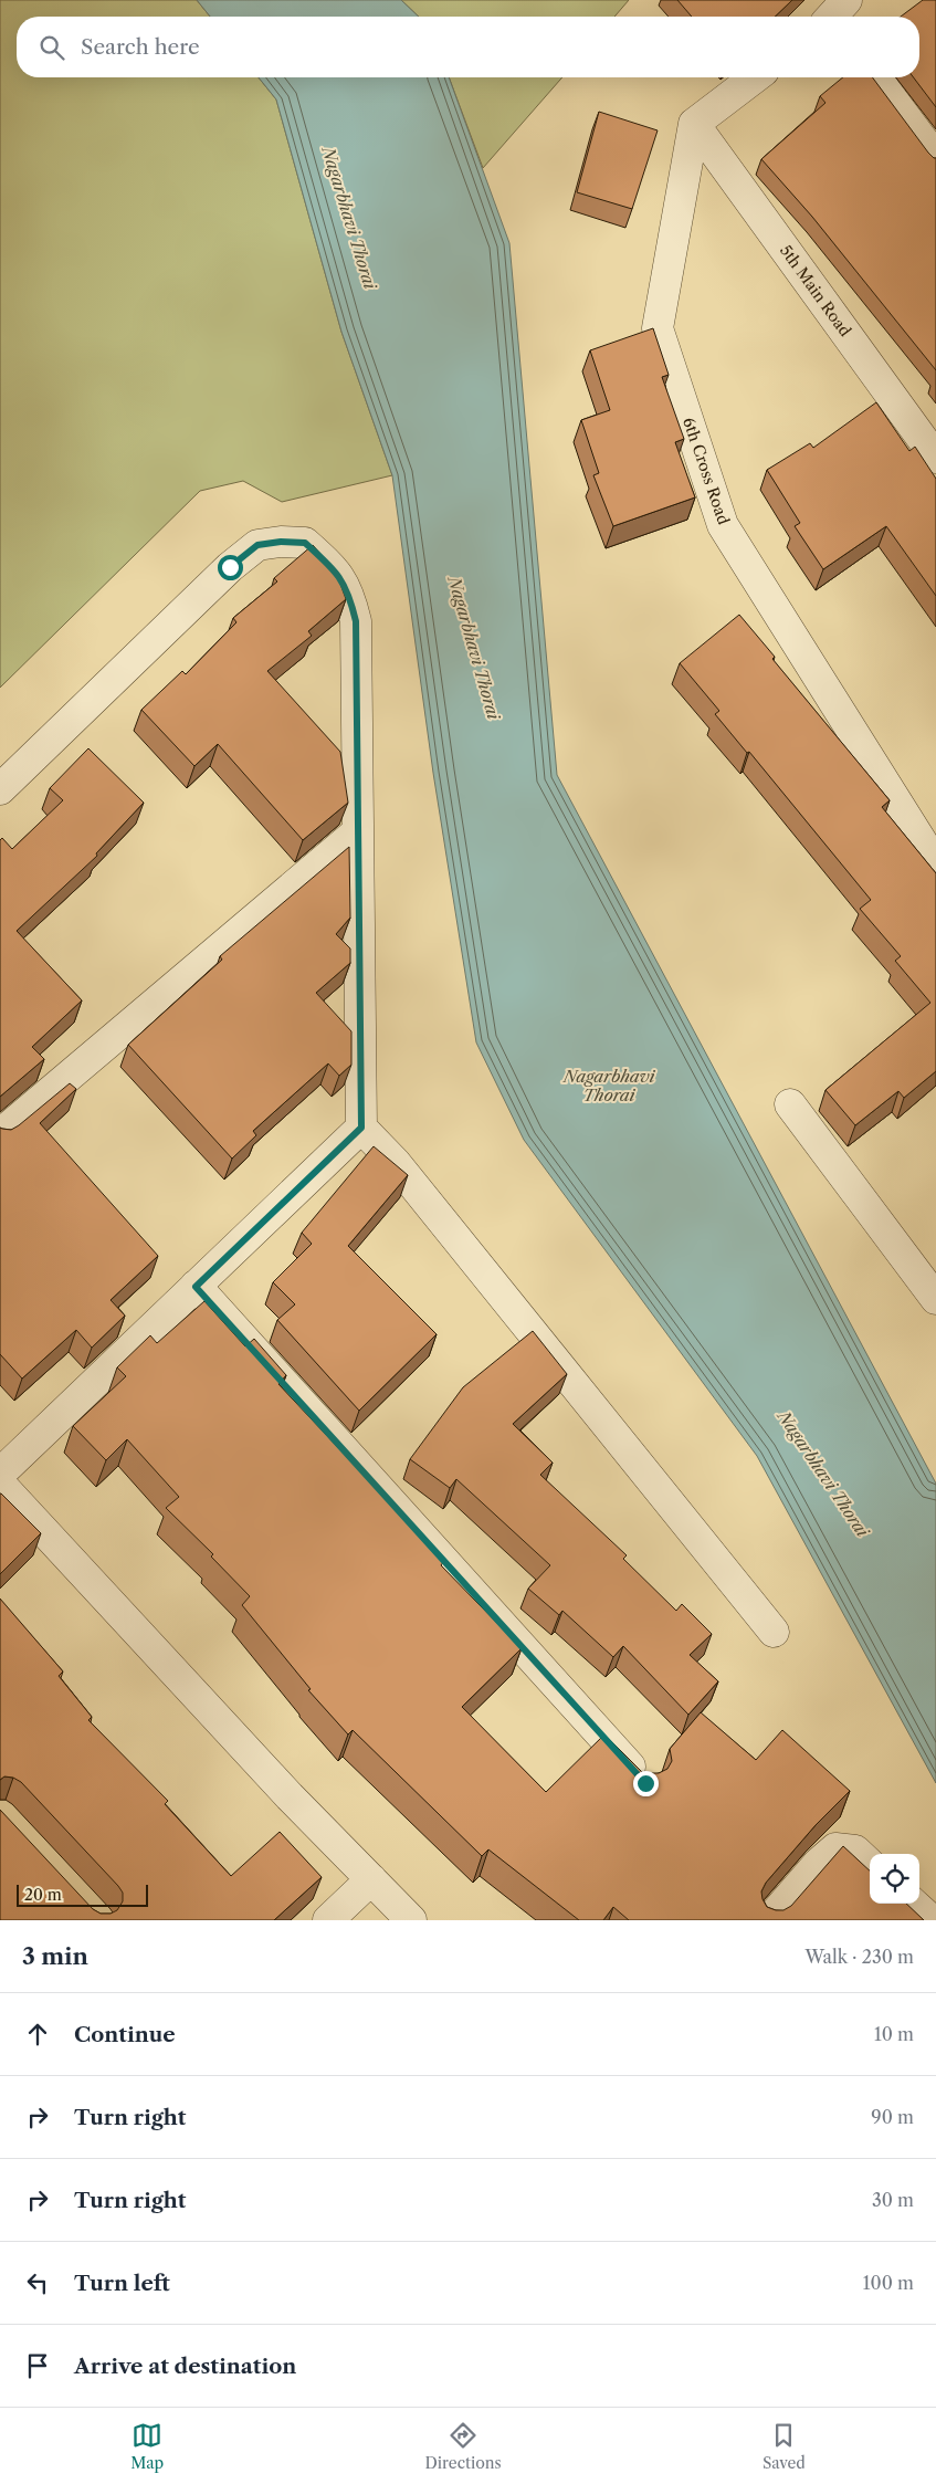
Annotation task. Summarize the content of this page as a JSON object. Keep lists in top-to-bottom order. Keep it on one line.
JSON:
{"streets":{"street":["5th Main Road","6th Cross Road"]},"crossings":[["5th Main Road","6th Cross Road"]],"water":["Nagarbhavi Thorai"],"scale_bar":"20 m","page":{"search":"Search here","scale":"20 m","heading":["3 min","Walk · 230 m"],"list":[["Continue","10 m"],["Turn right","90 m"],["Turn right","30 m"],["Turn left","100 m"],"Arrive at destination"],"nav":["Map","Directions","Saved"]}}
